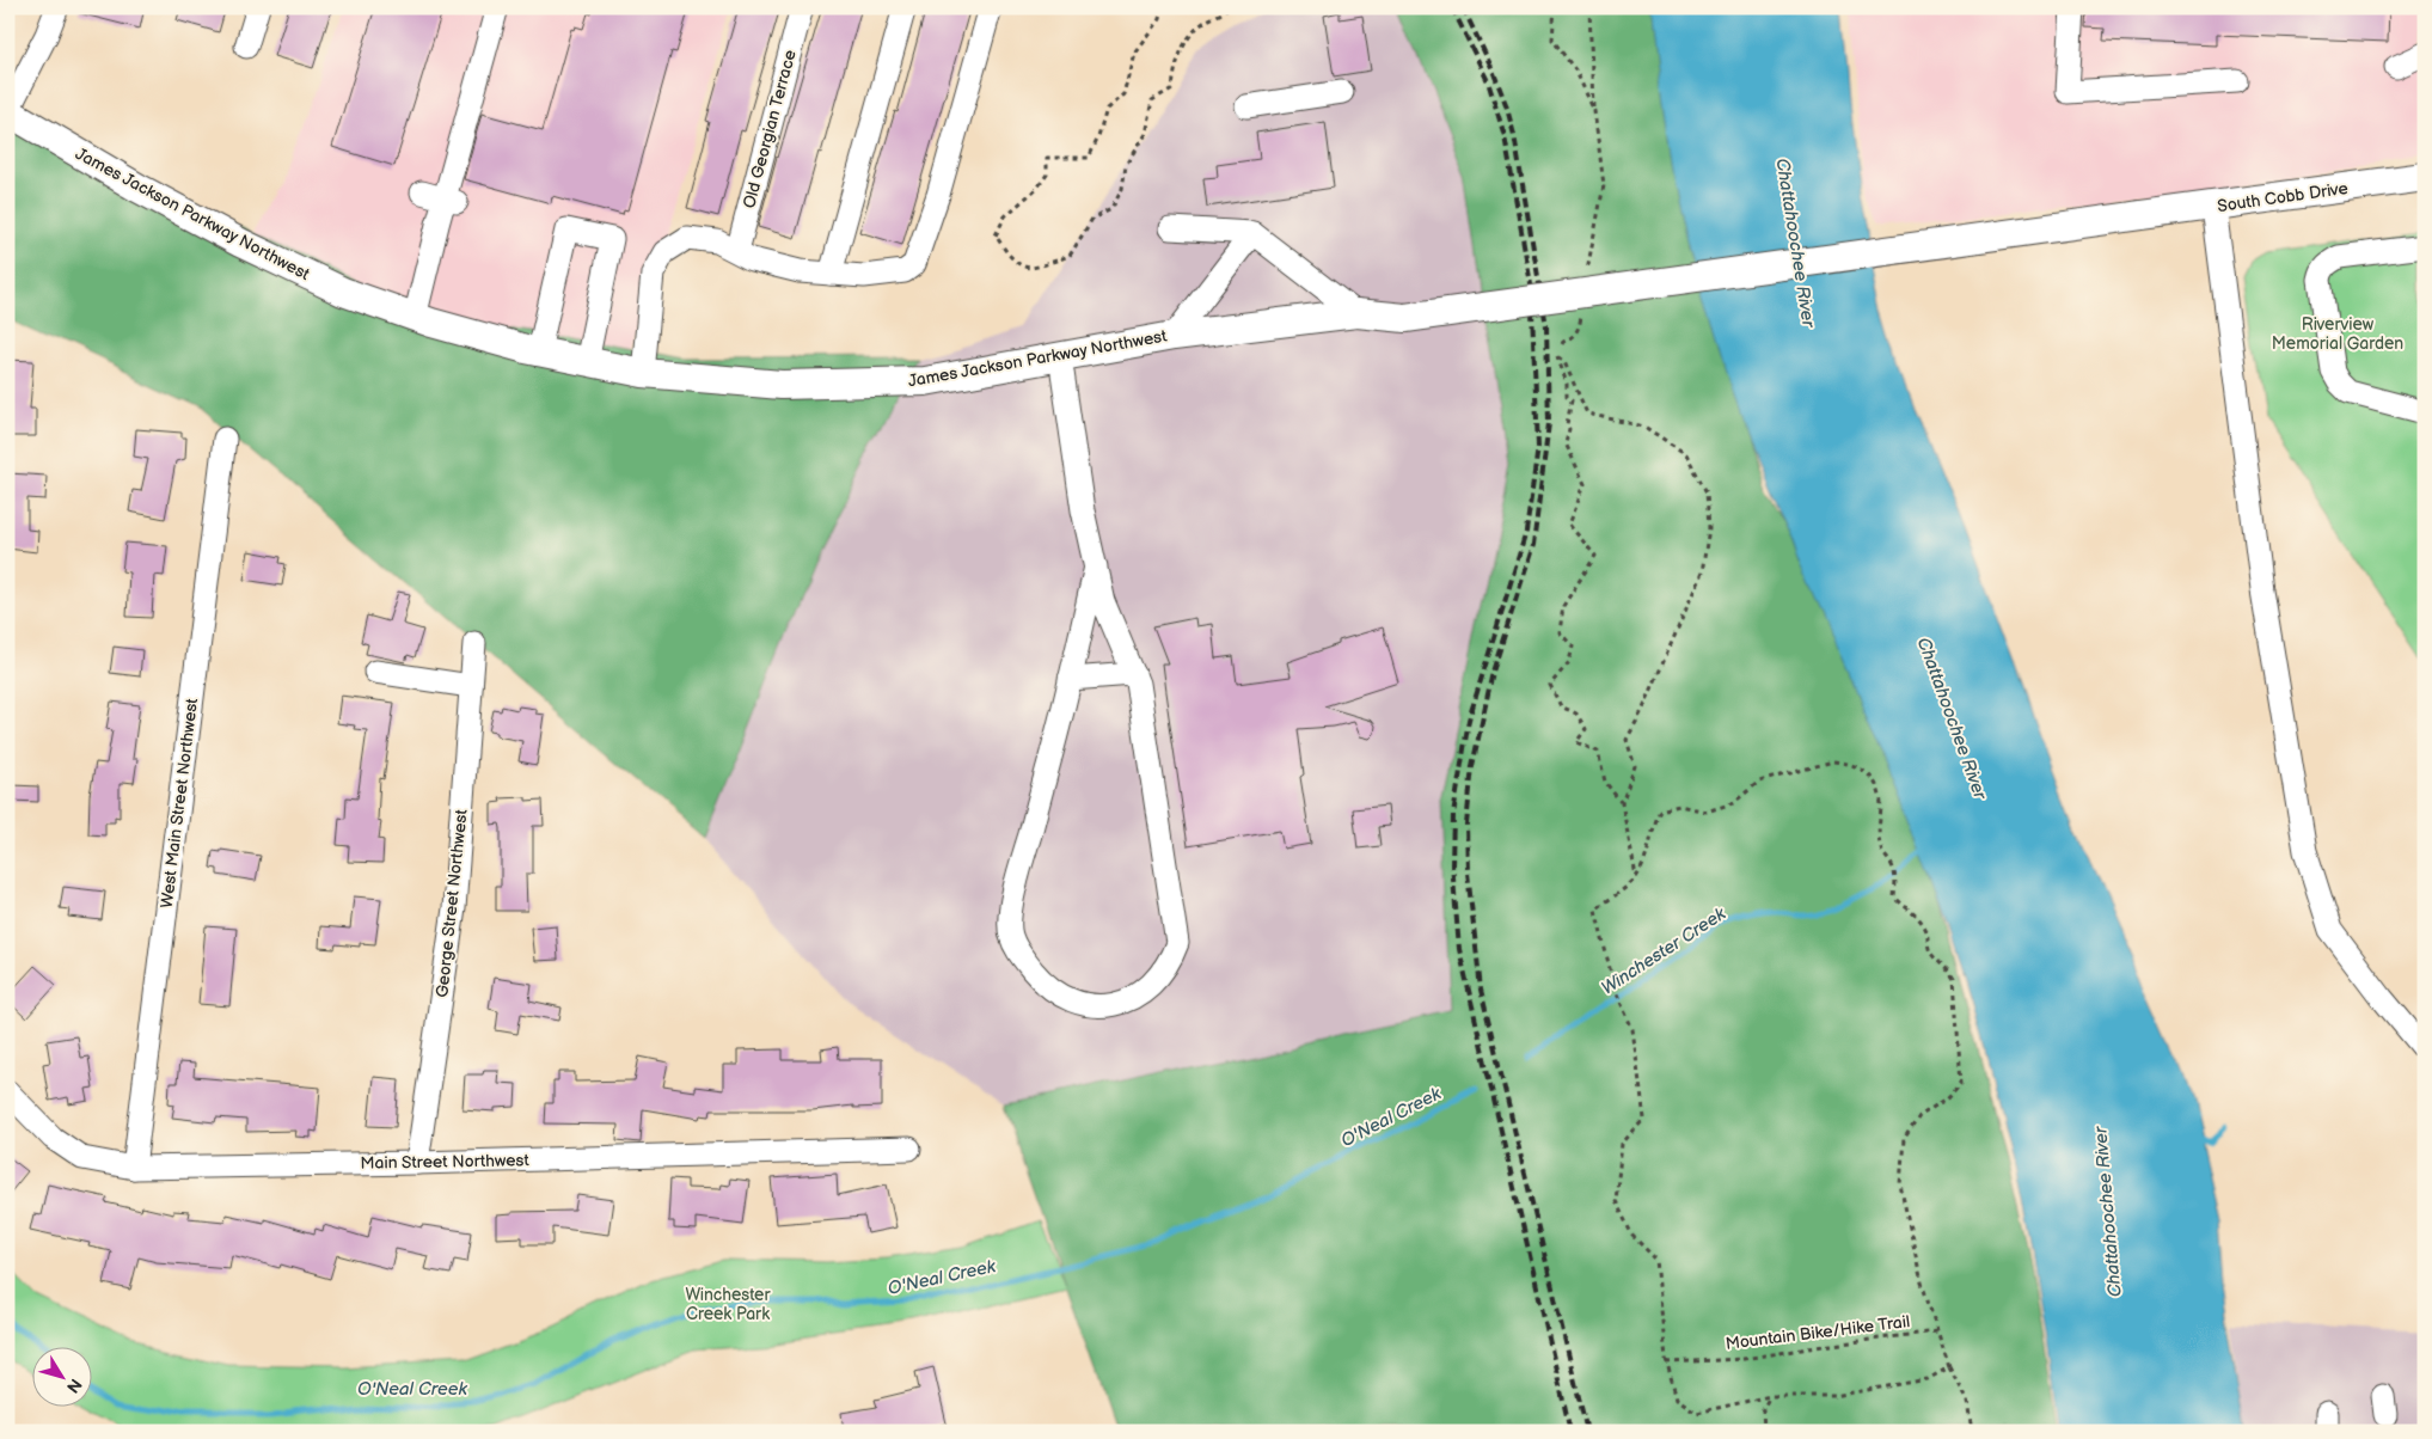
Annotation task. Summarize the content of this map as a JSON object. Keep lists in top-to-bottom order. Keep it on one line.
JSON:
{"streets":{"main road":["South Cobb Drive","James Jackson Parkway Northwest"],"street":["Old Georgian Terrace","West Main Street Northwest","George Street Northwest","Main Street Northwest"],"path":["Mountain Bike/Hike Trail"]},"crossings":[["South Cobb Drive","James Jackson Parkway Northwest"],["West Main Street Northwest","Main Street Northwest"],["George Street Northwest","Main Street Northwest"]],"water":["Chattahoochee River","Winchester Creek","O'Neal Creek"],"parks":["Riverview Memorial Garden","Winchester Creek Park"],"north":"bottom right"}
